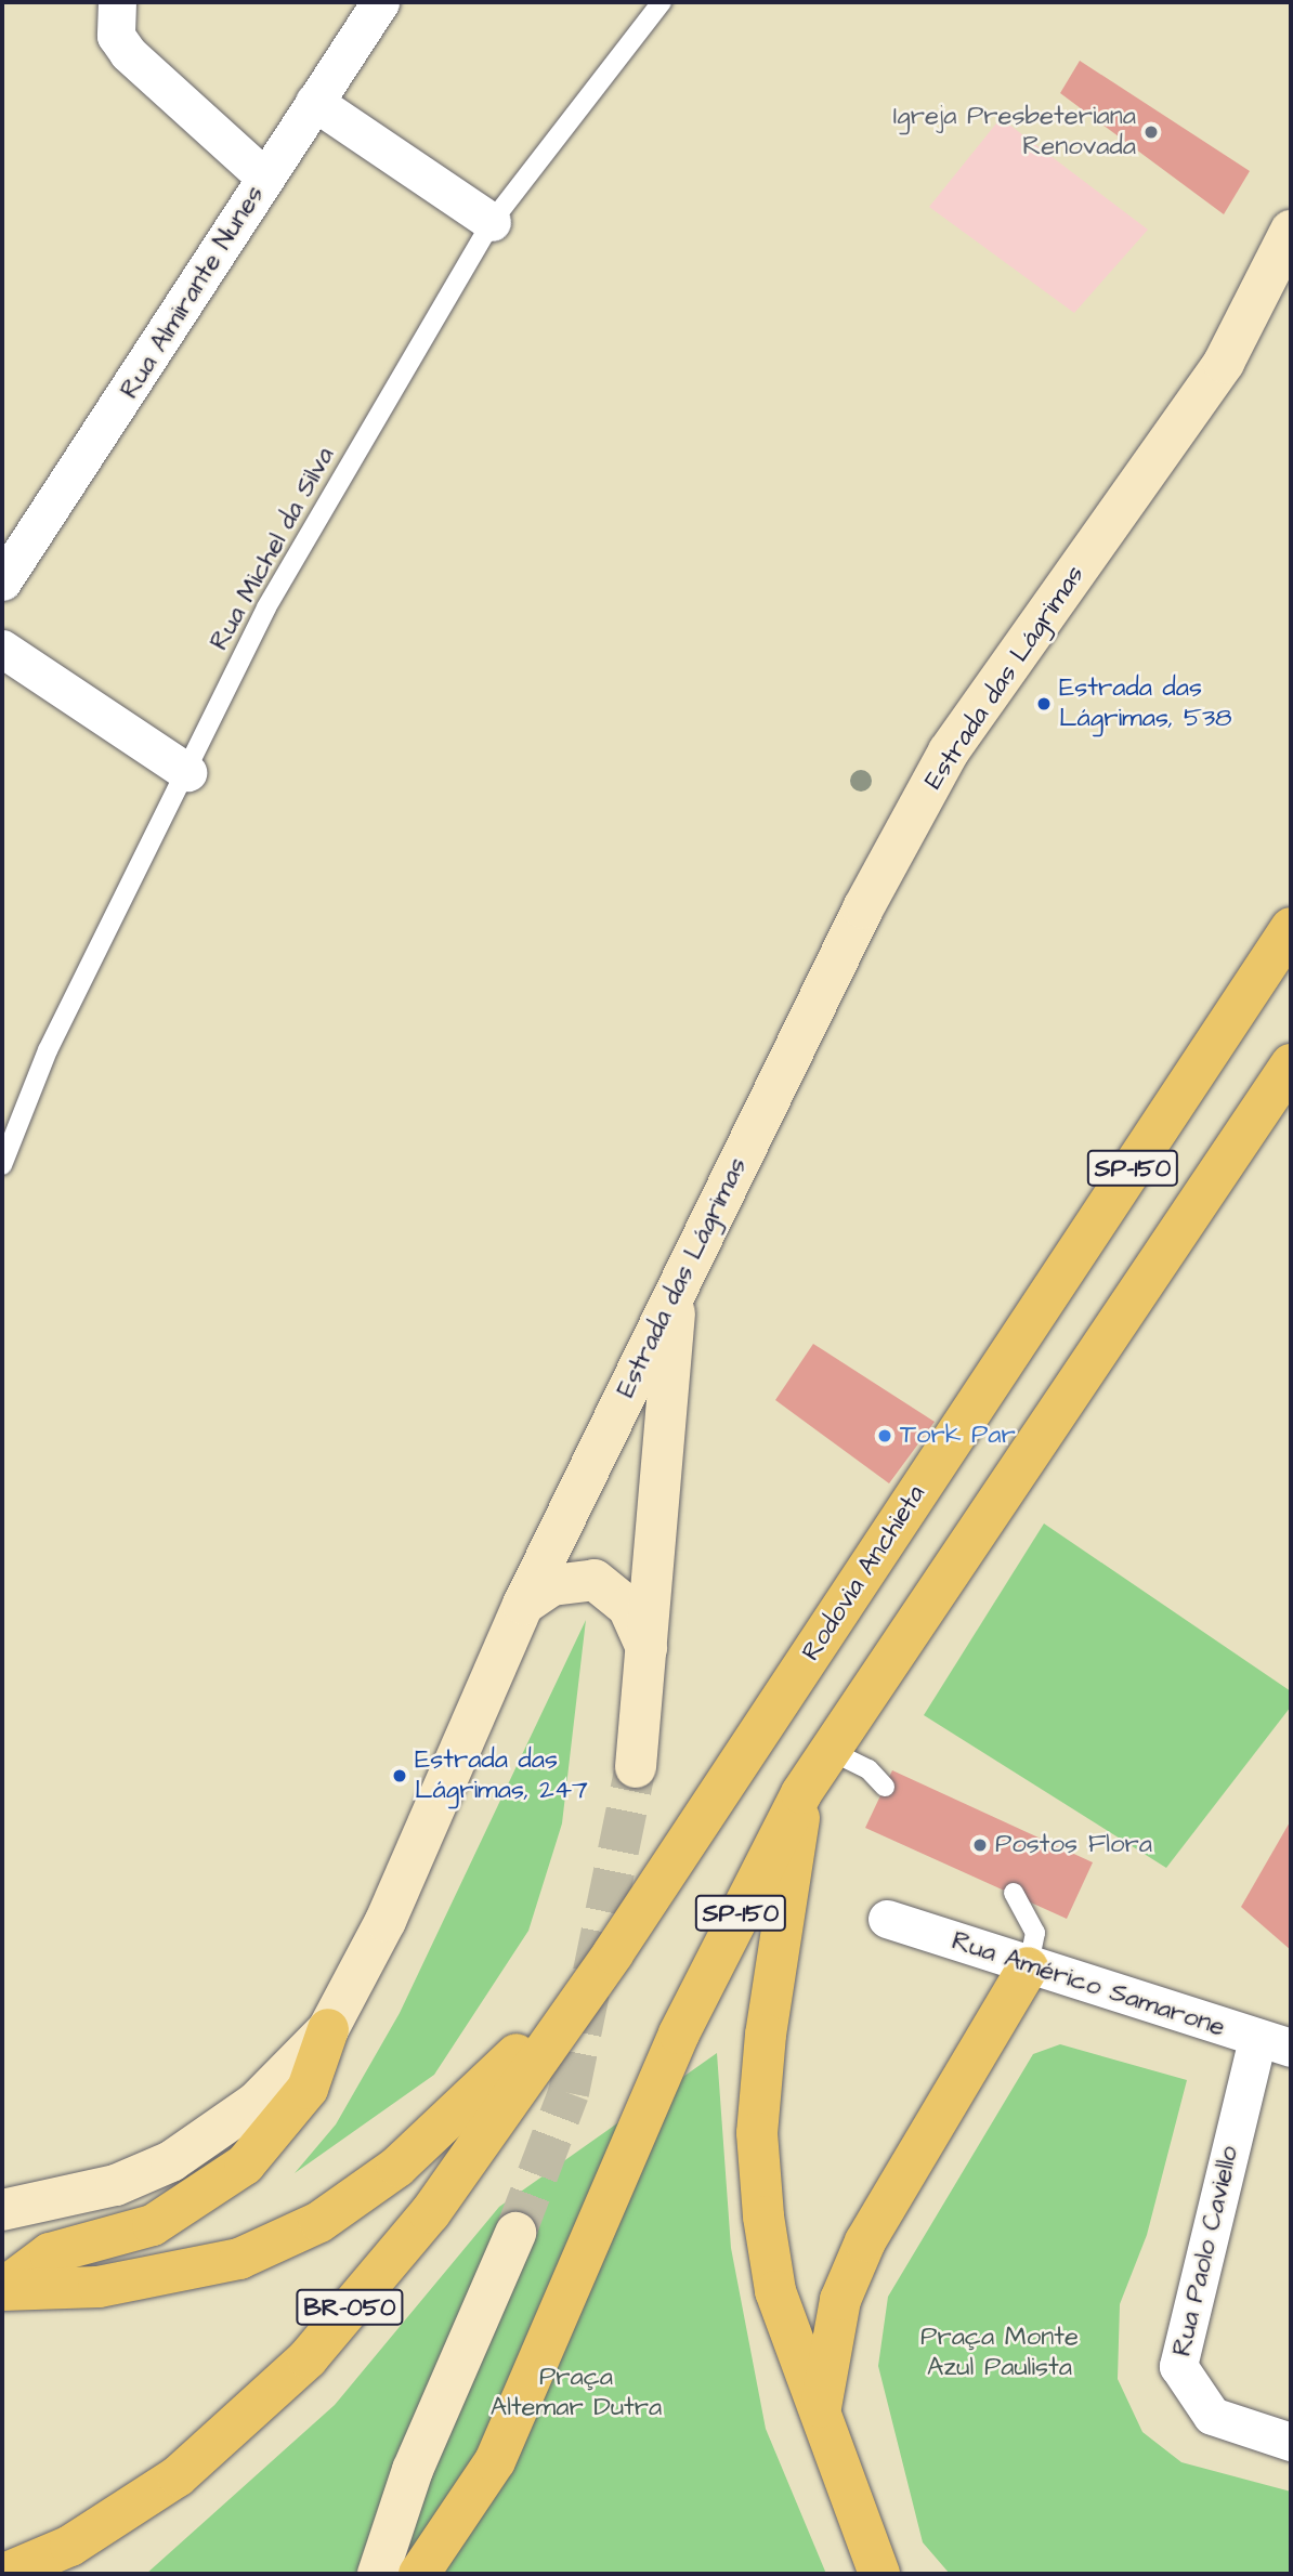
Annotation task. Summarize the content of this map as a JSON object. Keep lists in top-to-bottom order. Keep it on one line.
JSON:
{"streets":{"highway":["SP-150","Rodovia Anchieta","BR-050"],"main road":["Estrada das Lágrimas"],"street":["Rua Almirante Nunes","Rua Américo Samarone","Rua Paolo Caviello"],"lane":["Rua Michel da Silva"]},"crossings":[["Rodovia Anchieta","BR-050"],["Rua Américo Samarone","Rua Paolo Caviello"]],"parks":["Praça Monte Azul Paulista","Praça Altemar Dutra"],"places":["Igreja Presbeteriana Renovada","Estrada das Lágrimas, 538","Tork Par","Estrada das Lágrimas, 247","Postos Flora"]}
